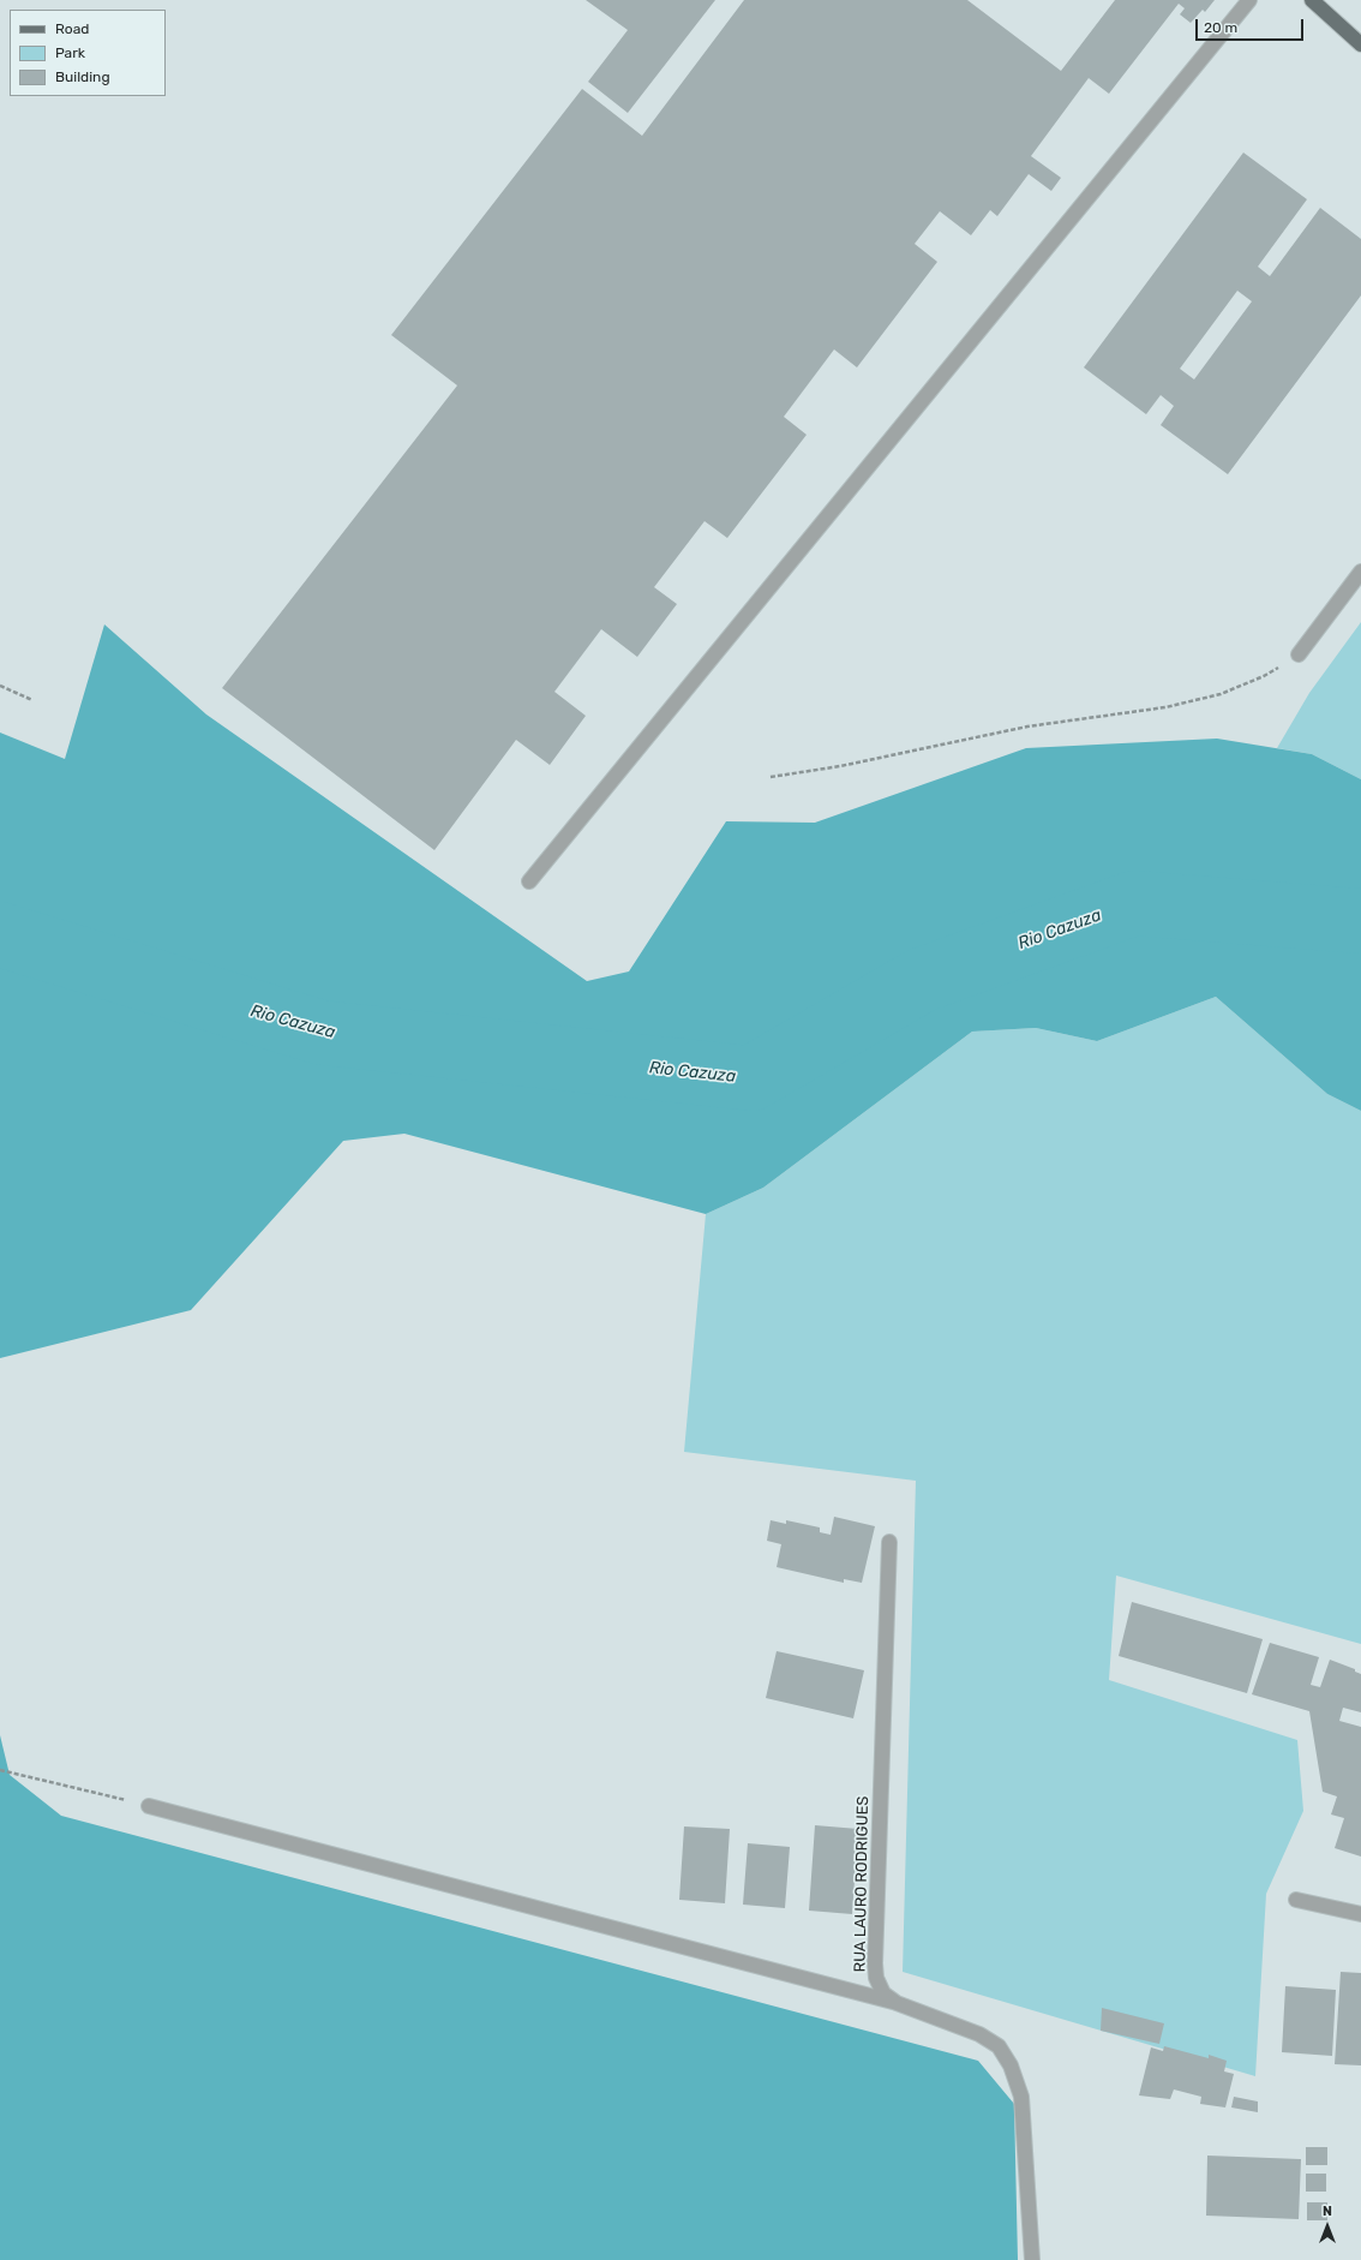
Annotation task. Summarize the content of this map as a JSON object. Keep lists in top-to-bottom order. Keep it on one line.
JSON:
{"streets":{"street":["RUA LAURO RODRIGUES"]},"water":["Rio Cazuza"],"legend":["Road","Park","Building"],"scale_bar":"20 m","north":"top"}
